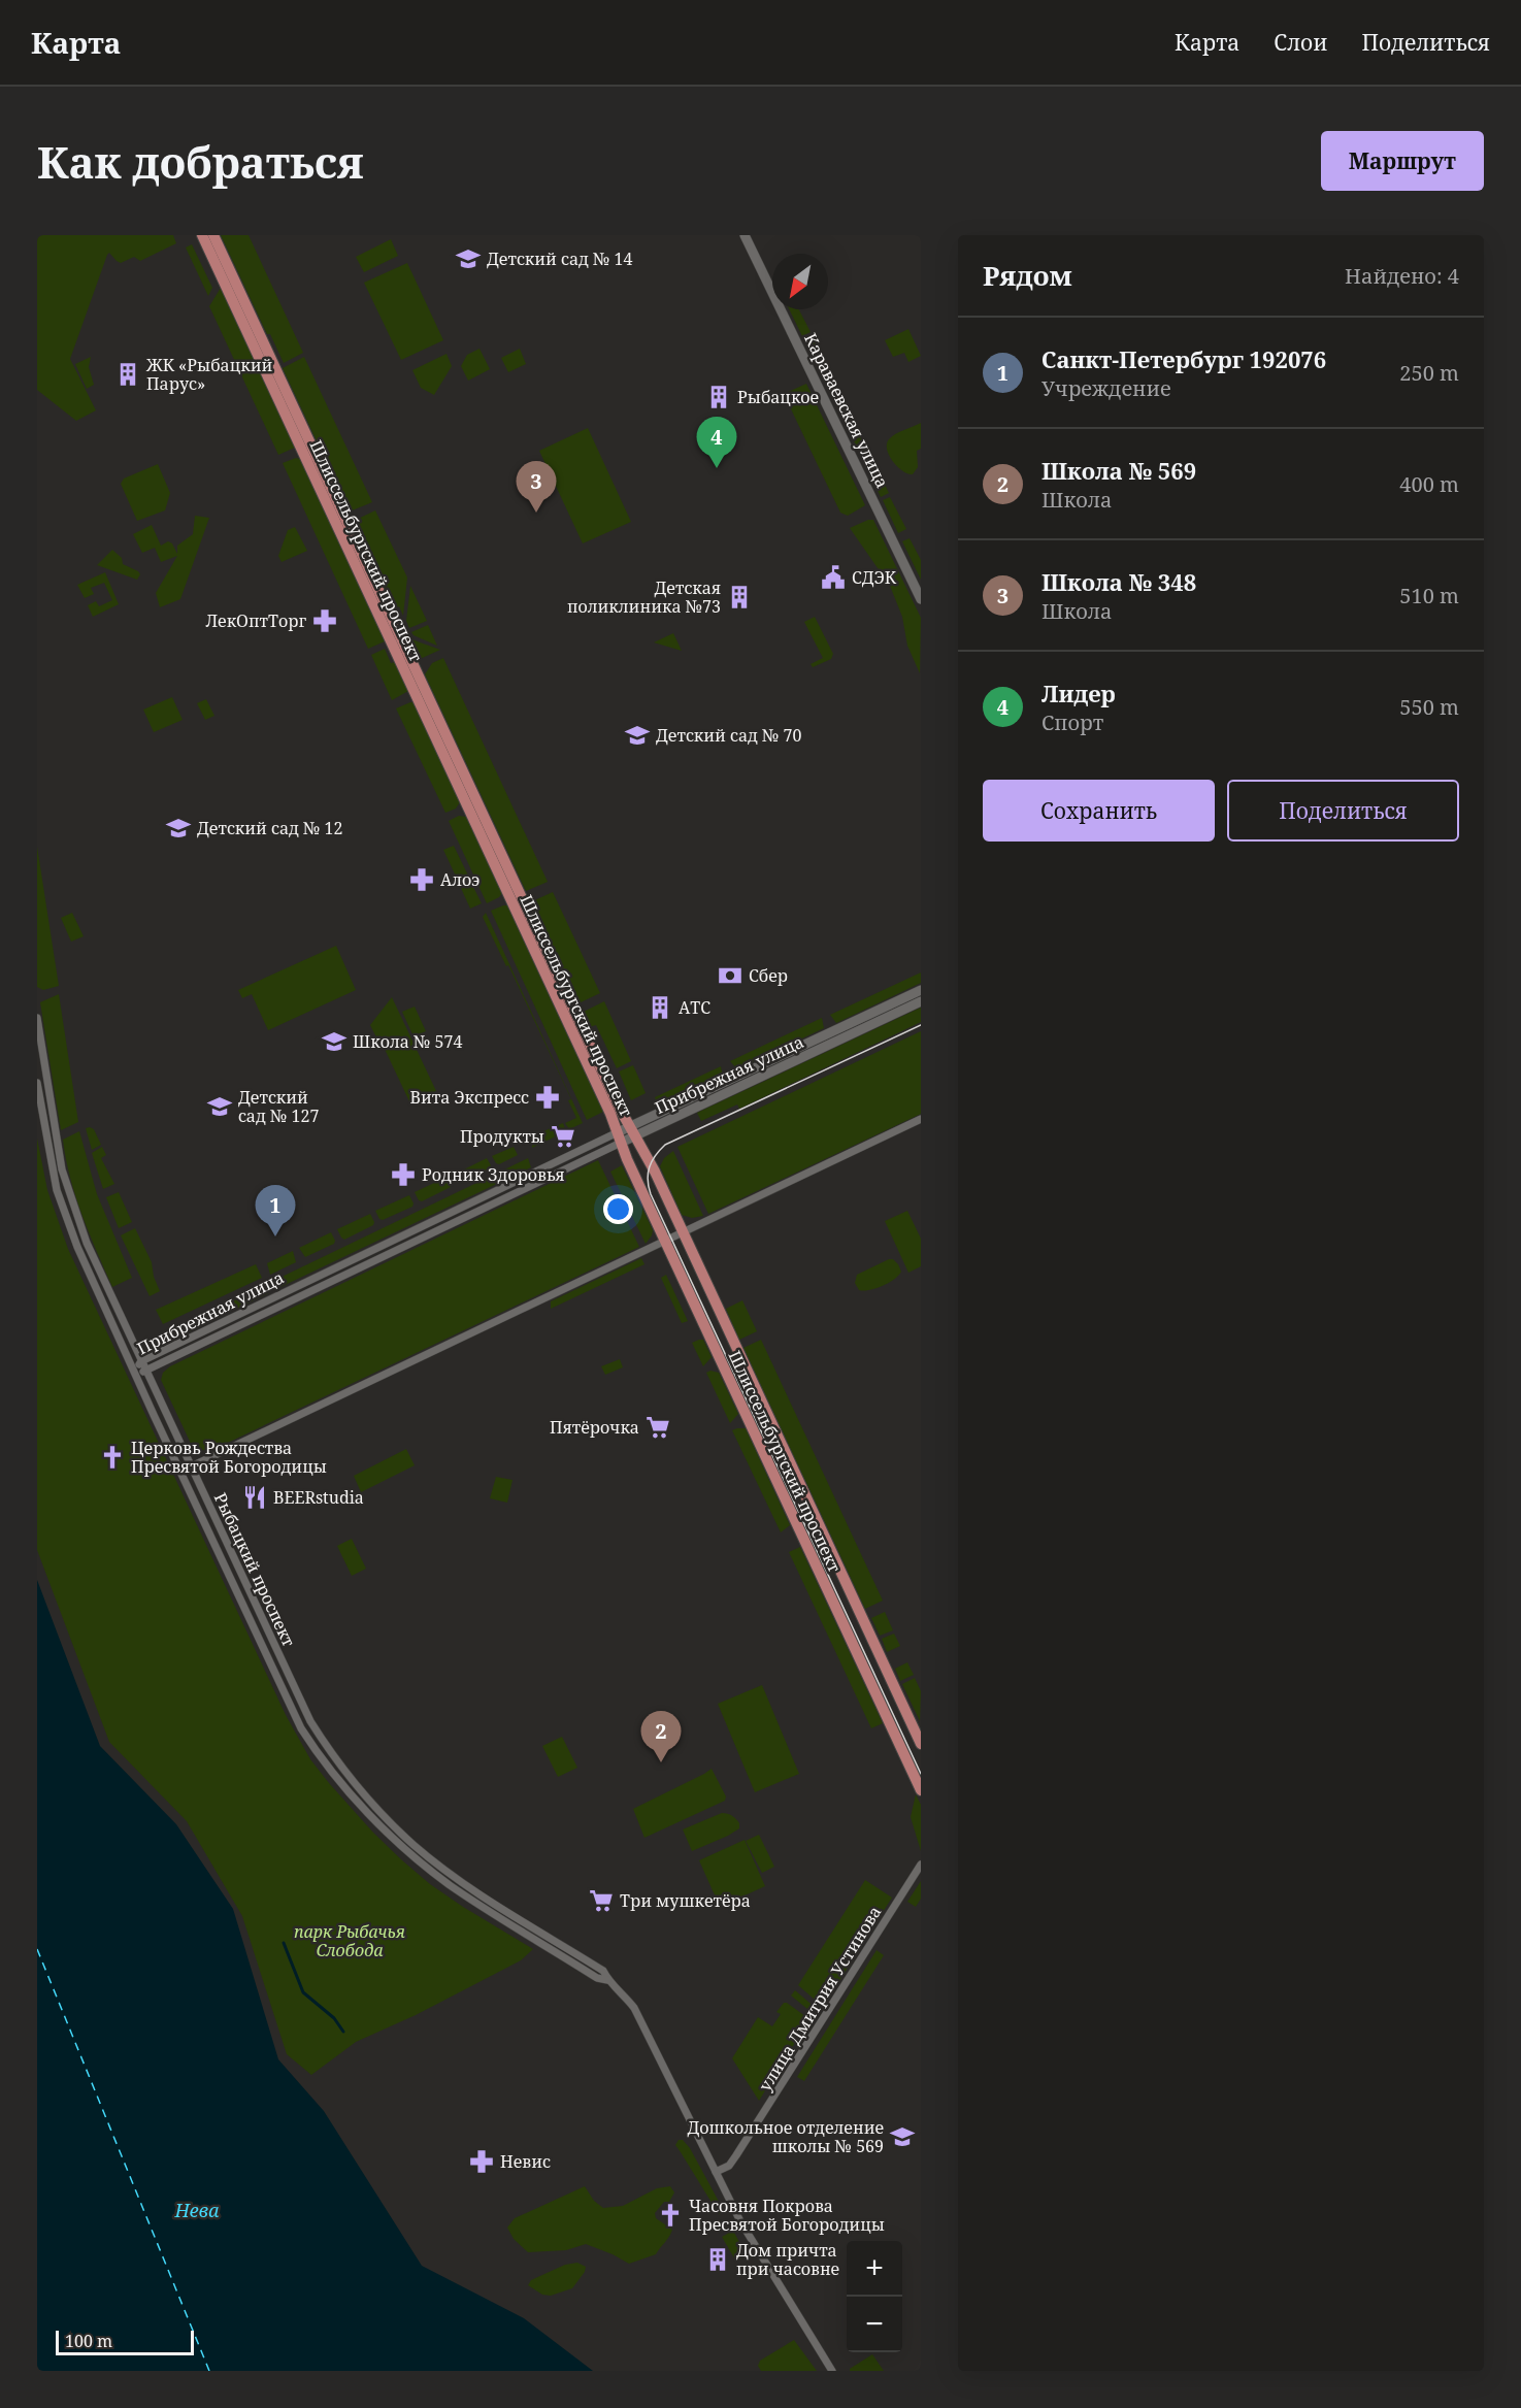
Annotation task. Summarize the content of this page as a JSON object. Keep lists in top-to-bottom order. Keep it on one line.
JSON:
{"streets":{"main road":["Шлиссельбургский проспект"],"street":["Караваевская улица","Прибрежная улица","Рыбацкий проспект","улица Дмитрия Устинова"]},"crossings":[["Шлиссельбургский проспект","Прибрежная улица"],["Прибрежная улица","Рыбацкий проспект"],["Рыбацкий проспект","улица Дмитрия Устинова"]],"water":["Нева"],"parks":["парк Рыбачья Слобода"],"places":{"school or university":["Детский сад № 14","Детский сад № 70","Детский сад № 12","Школа № 574","Детский сад № 127","Дошкольное отделение школы № 569"],"building":["ЖК «Рыбацкий Парус»","Рыбацкое","Детская поликлиника №73","АТС","Дом причта при часовне"],"public building":["СДЭК"],"pharmacy":["ЛекОптТорг","Алоэ","Вита Экспресс","Родник Здоровья","Невис"],"bank":["Сбер"],"supermarket":["Продукты","Пятёрочка","Три мушкетёра"],"church":["Церковь Рождества Пресвятой Богородицы","Часовня Покрова Пресвятой Богородицы"],"restaurant":["BEERstudia"]},"scale_bar":"100 m","north":"bottom left","page":{"header":"Карта","nav":["Карта","Слои","Поделиться"],"buttons":["Маршрут",["Сохранить","Поделиться"]],"title":"Как добраться","heading":["Рядом","Найдено: 4"],"list":[{"mark":"1","name":"Санкт-Петербург 192076","note":"Учреждение","value":"250 m"},{"mark":"2","name":"Школа № 569","note":"Школа","value":"400 m"},{"mark":"3","name":"Школа № 348","note":"Школа","value":"510 m"},{"mark":"4","name":"Лидер","note":"Спорт","value":"550 m"}],"pins":["4","3","1","2"],"map_buttons":["+","−"],"scale":"100 m"}}
